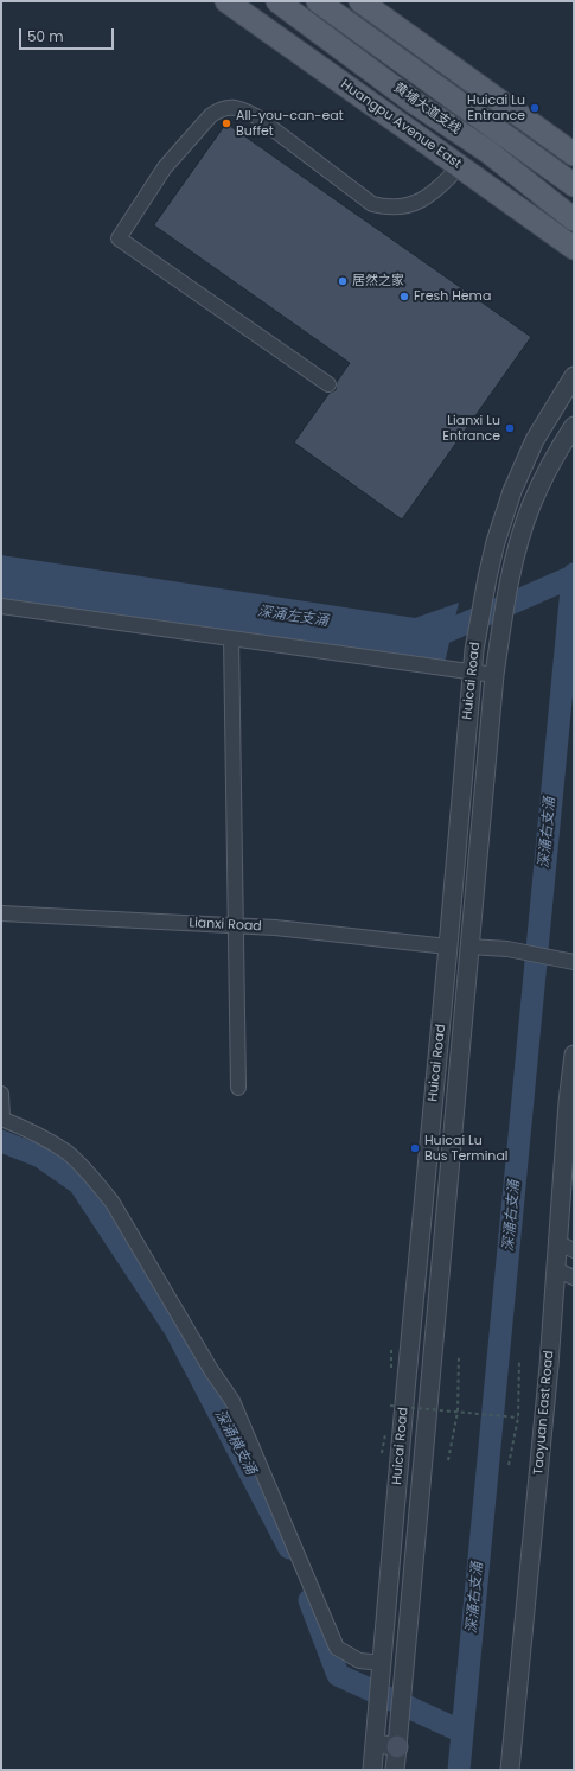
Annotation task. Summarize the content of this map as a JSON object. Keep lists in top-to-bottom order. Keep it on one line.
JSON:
{"streets":{"main road":["黄埔大道支线","Huangpu Avenue East"],"street":["Huicai Road","Lianxi Road","Taoyuan East Road"]},"crossings":[["Huicai Road","Lianxi Road"]],"water":["深涌左支涌","深涌右支涌","深涌横支涌"],"places":["Huicai Lu Entrance","All-you-can-eat Buffet","居然之家","Fresh Hema","Lianxi Lu Entrance","Huicai Lu Bus Terminal"],"scale_bar":"50 m"}
